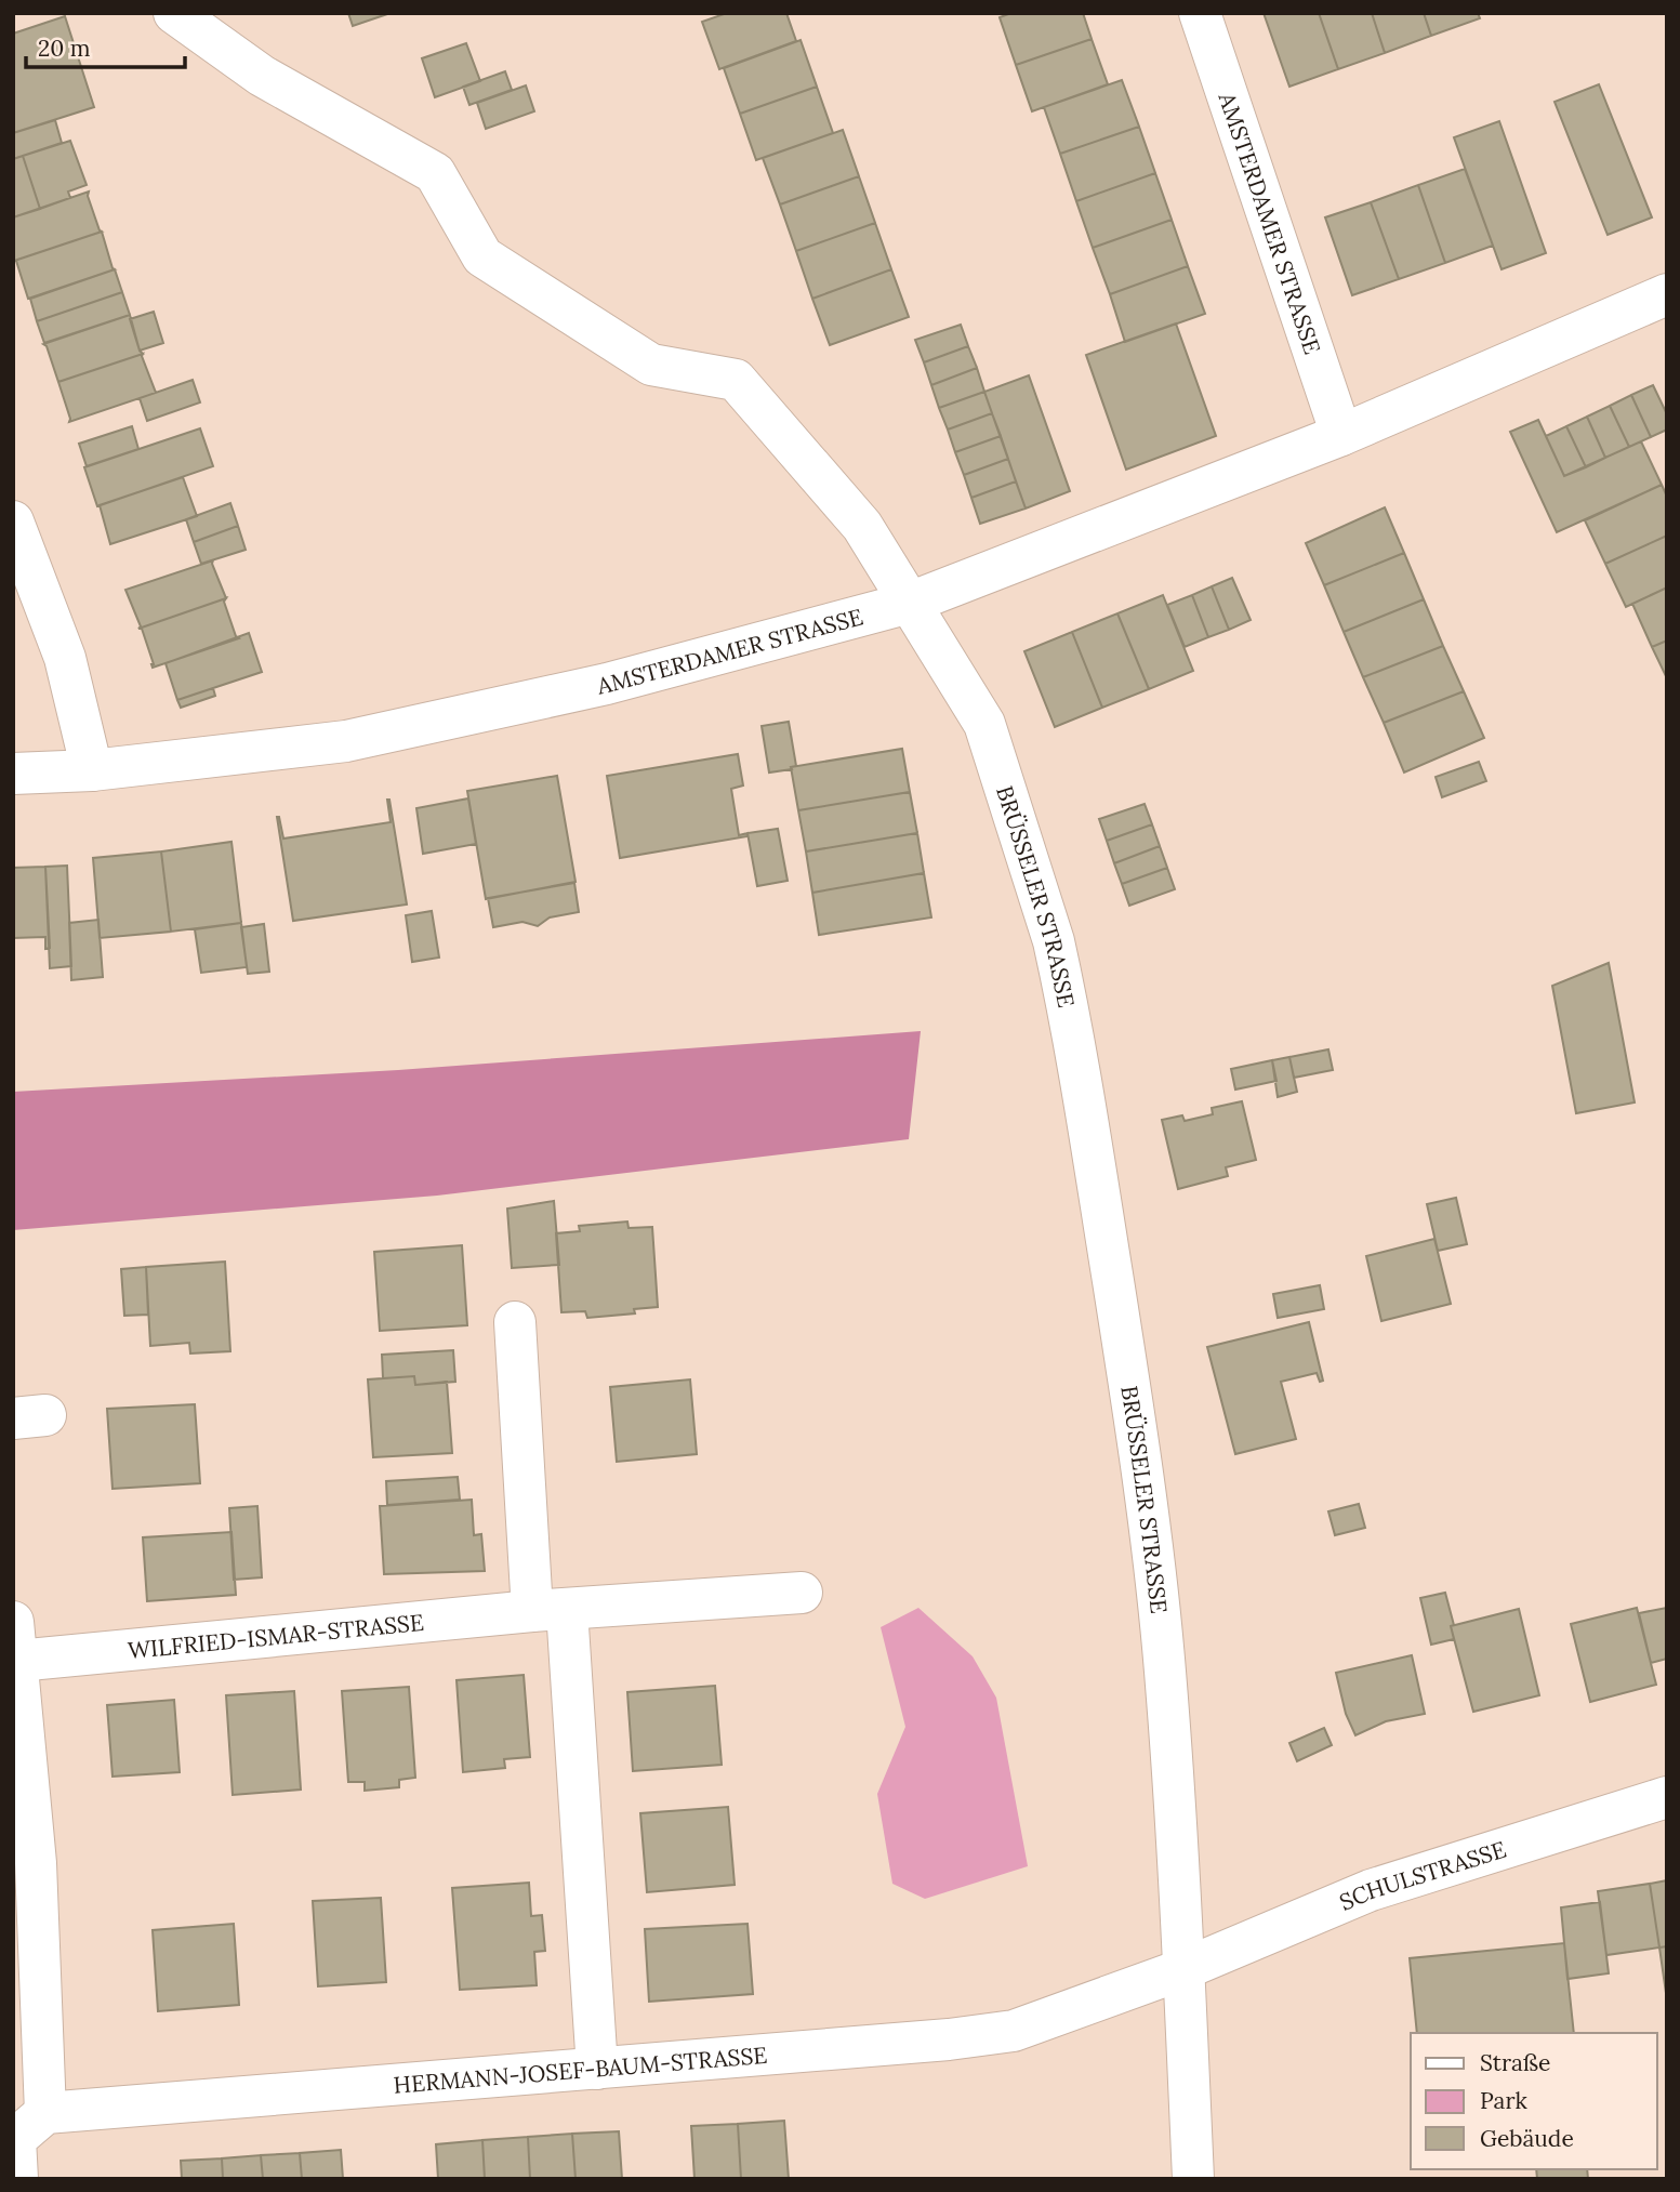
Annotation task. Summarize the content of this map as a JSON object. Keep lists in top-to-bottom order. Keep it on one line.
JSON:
{"streets":{"street":["AMSTERDAMER STRASSE","BRÜSSELER STRASSE","WILFRIED-ISMAR-STRASSE","SCHULSTRASSE","HERMANN-JOSEF-BAUM-STRASSE"]},"crossings":[["AMSTERDAMER STRASSE","BRÜSSELER STRASSE"],["BRÜSSELER STRASSE","SCHULSTRASSE"],["BRÜSSELER STRASSE","HERMANN-JOSEF-BAUM-STRASSE"],["SCHULSTRASSE","HERMANN-JOSEF-BAUM-STRASSE"]],"legend":["Straße","Park","Gebäude"],"scale_bar":"20 m"}
